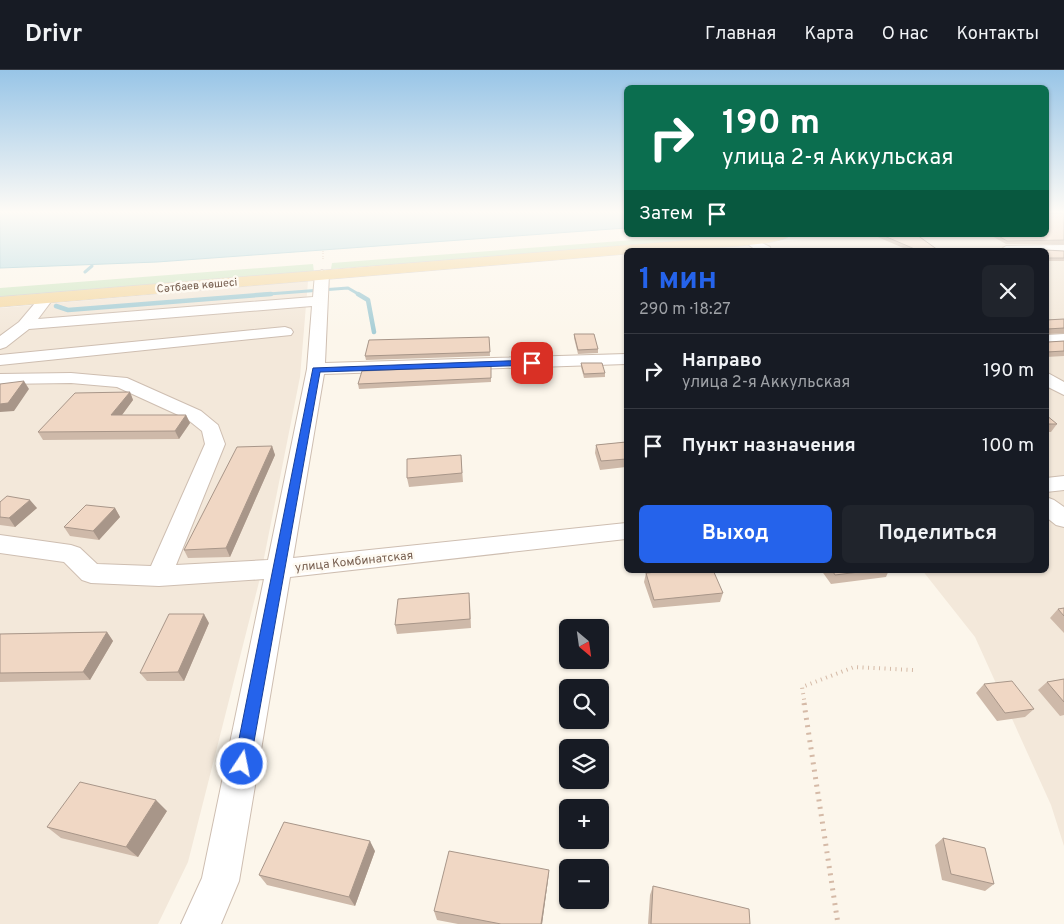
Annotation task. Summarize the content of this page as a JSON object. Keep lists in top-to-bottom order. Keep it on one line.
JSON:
{"streets":{"main road":["Сәтбаев көшесі"],"street":["улица Комбинатская"]},"north":"bottom right","page":{"header":"Drivr","nav":["Главная","Карта","О нас","Контакты"],"turn":["190 m","улица 2-я Аккульская"],"then":"Затем","heading":["1 мин","290 m · 18:27"],"list":[{"name":"Направо","note":"улица 2-я Аккульская","value":"190 m"},{"name":"Пункт назначения","value":"100 m"}],"buttons":["Выход","Поделиться"],"map_buttons":["+","−"]}}
